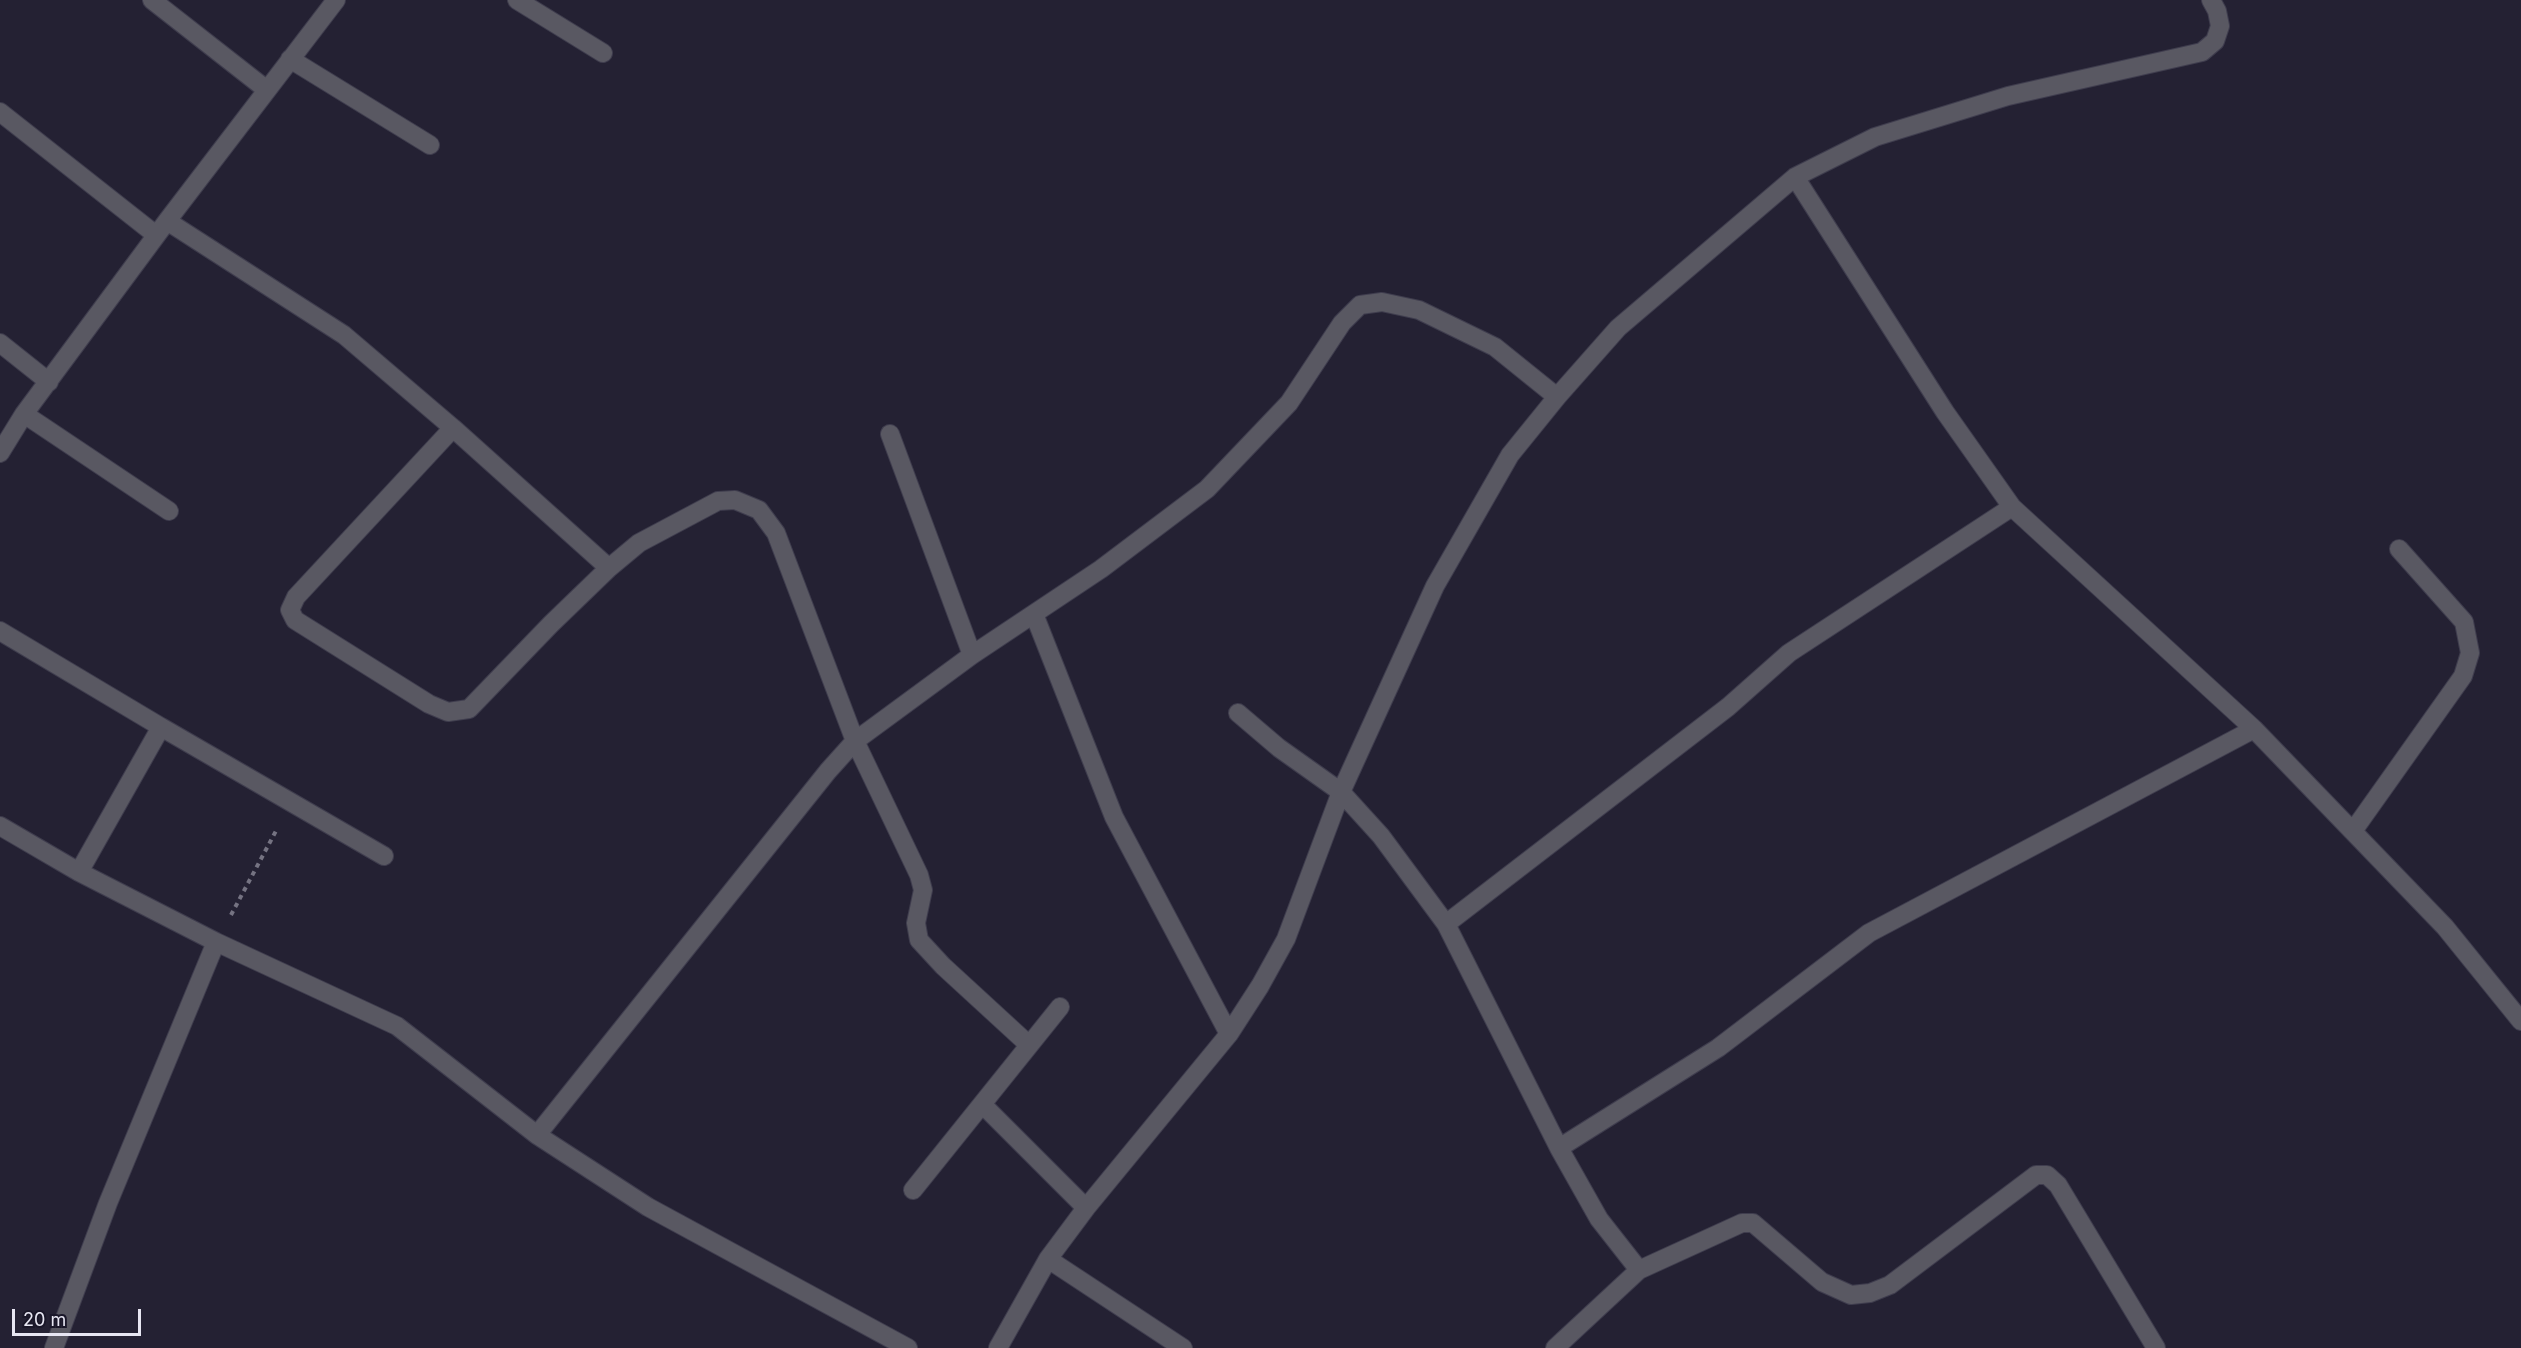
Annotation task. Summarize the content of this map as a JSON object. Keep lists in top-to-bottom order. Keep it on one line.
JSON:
{"scale_bar":"20 m"}
